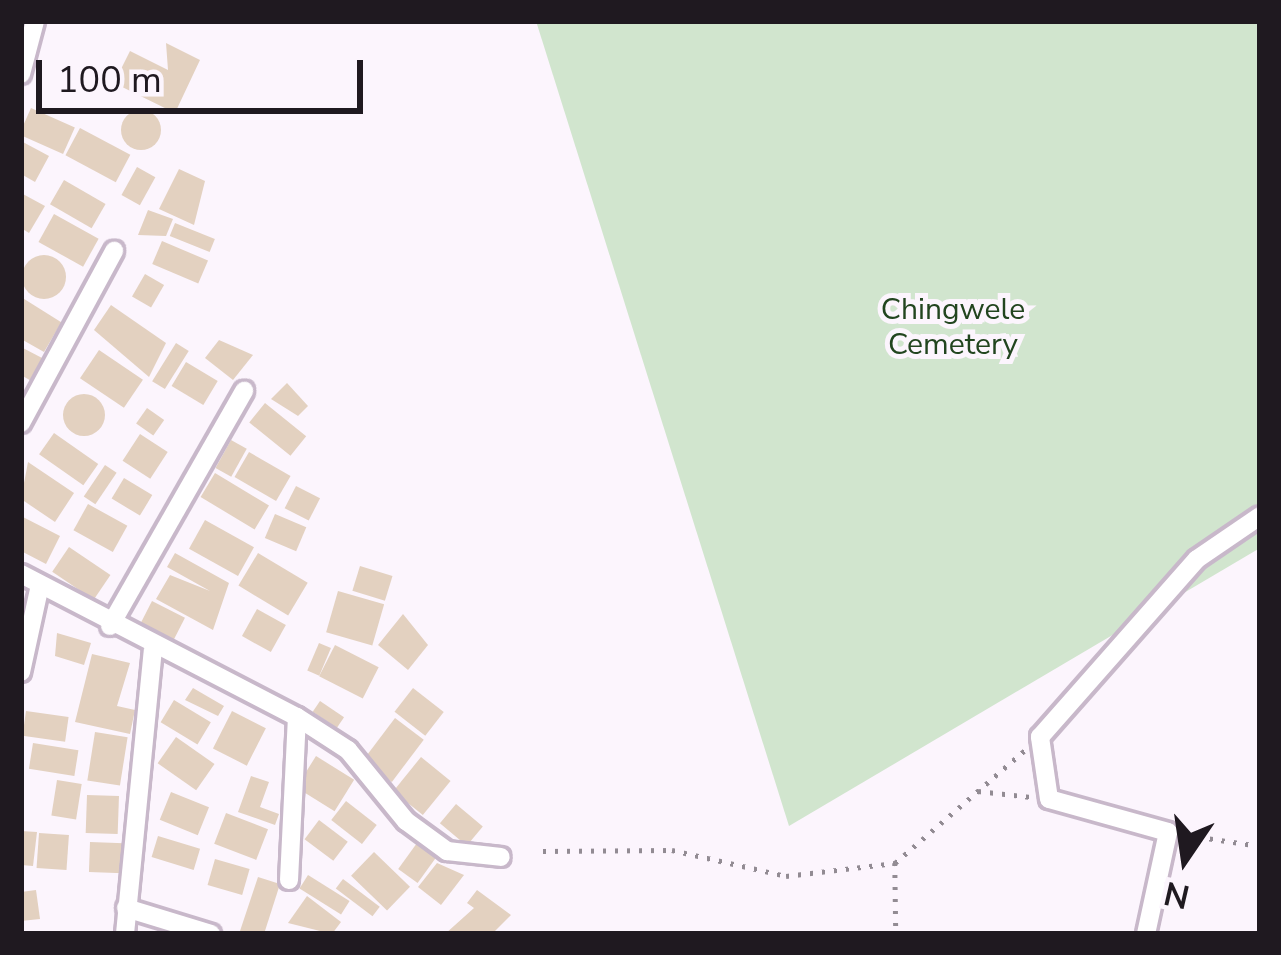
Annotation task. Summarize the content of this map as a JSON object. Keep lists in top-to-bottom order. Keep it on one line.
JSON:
{"parks":["Chingwele Cemetery"],"scale_bar":"100 m","north":"bottom"}
